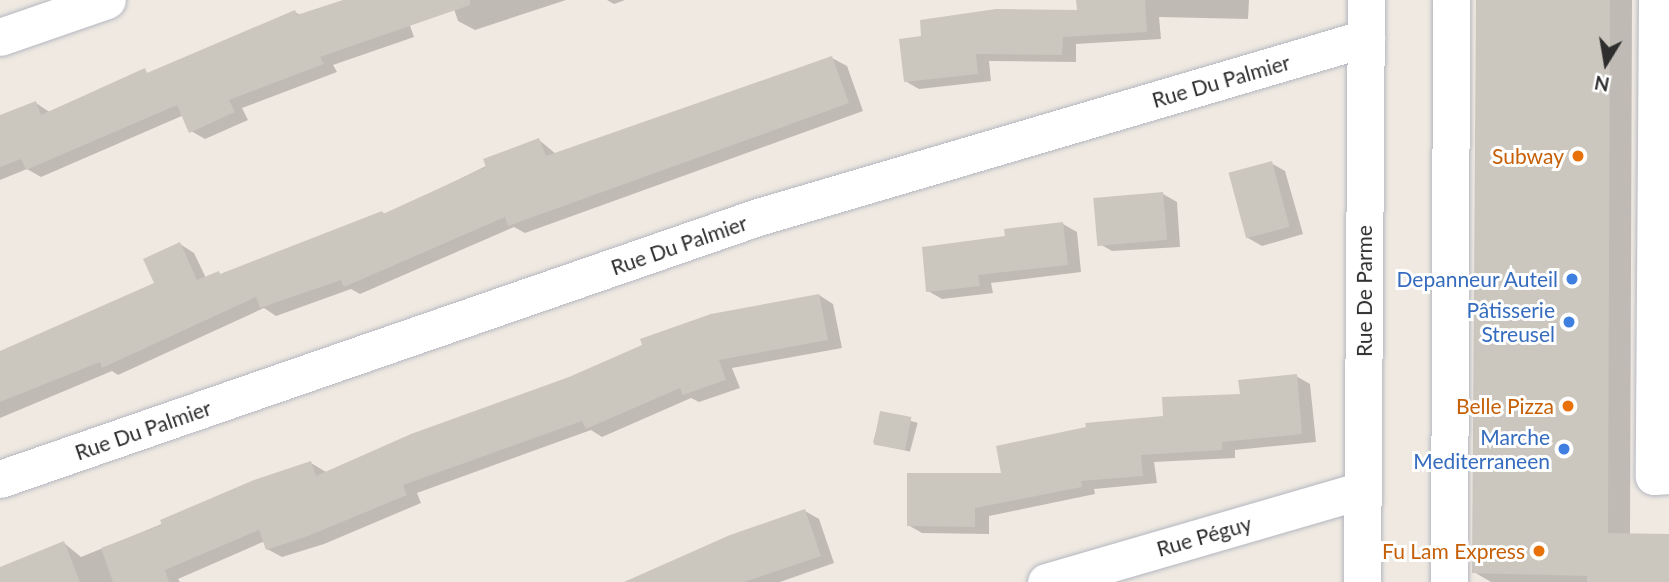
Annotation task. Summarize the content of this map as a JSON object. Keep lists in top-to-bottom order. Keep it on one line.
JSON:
{"streets":{"street":["Rue Du Palmier","Rue De Parme","Rue Péguy"]},"crossings":[["Rue Du Palmier","Rue De Parme"],["Rue De Parme","Rue Péguy"]],"places":["Subway","Depanneur Auteil","Pâtisserie Streusel","Belle Pizza","Marche Mediterraneen","Fu Lam Express"],"north":"bottom"}
